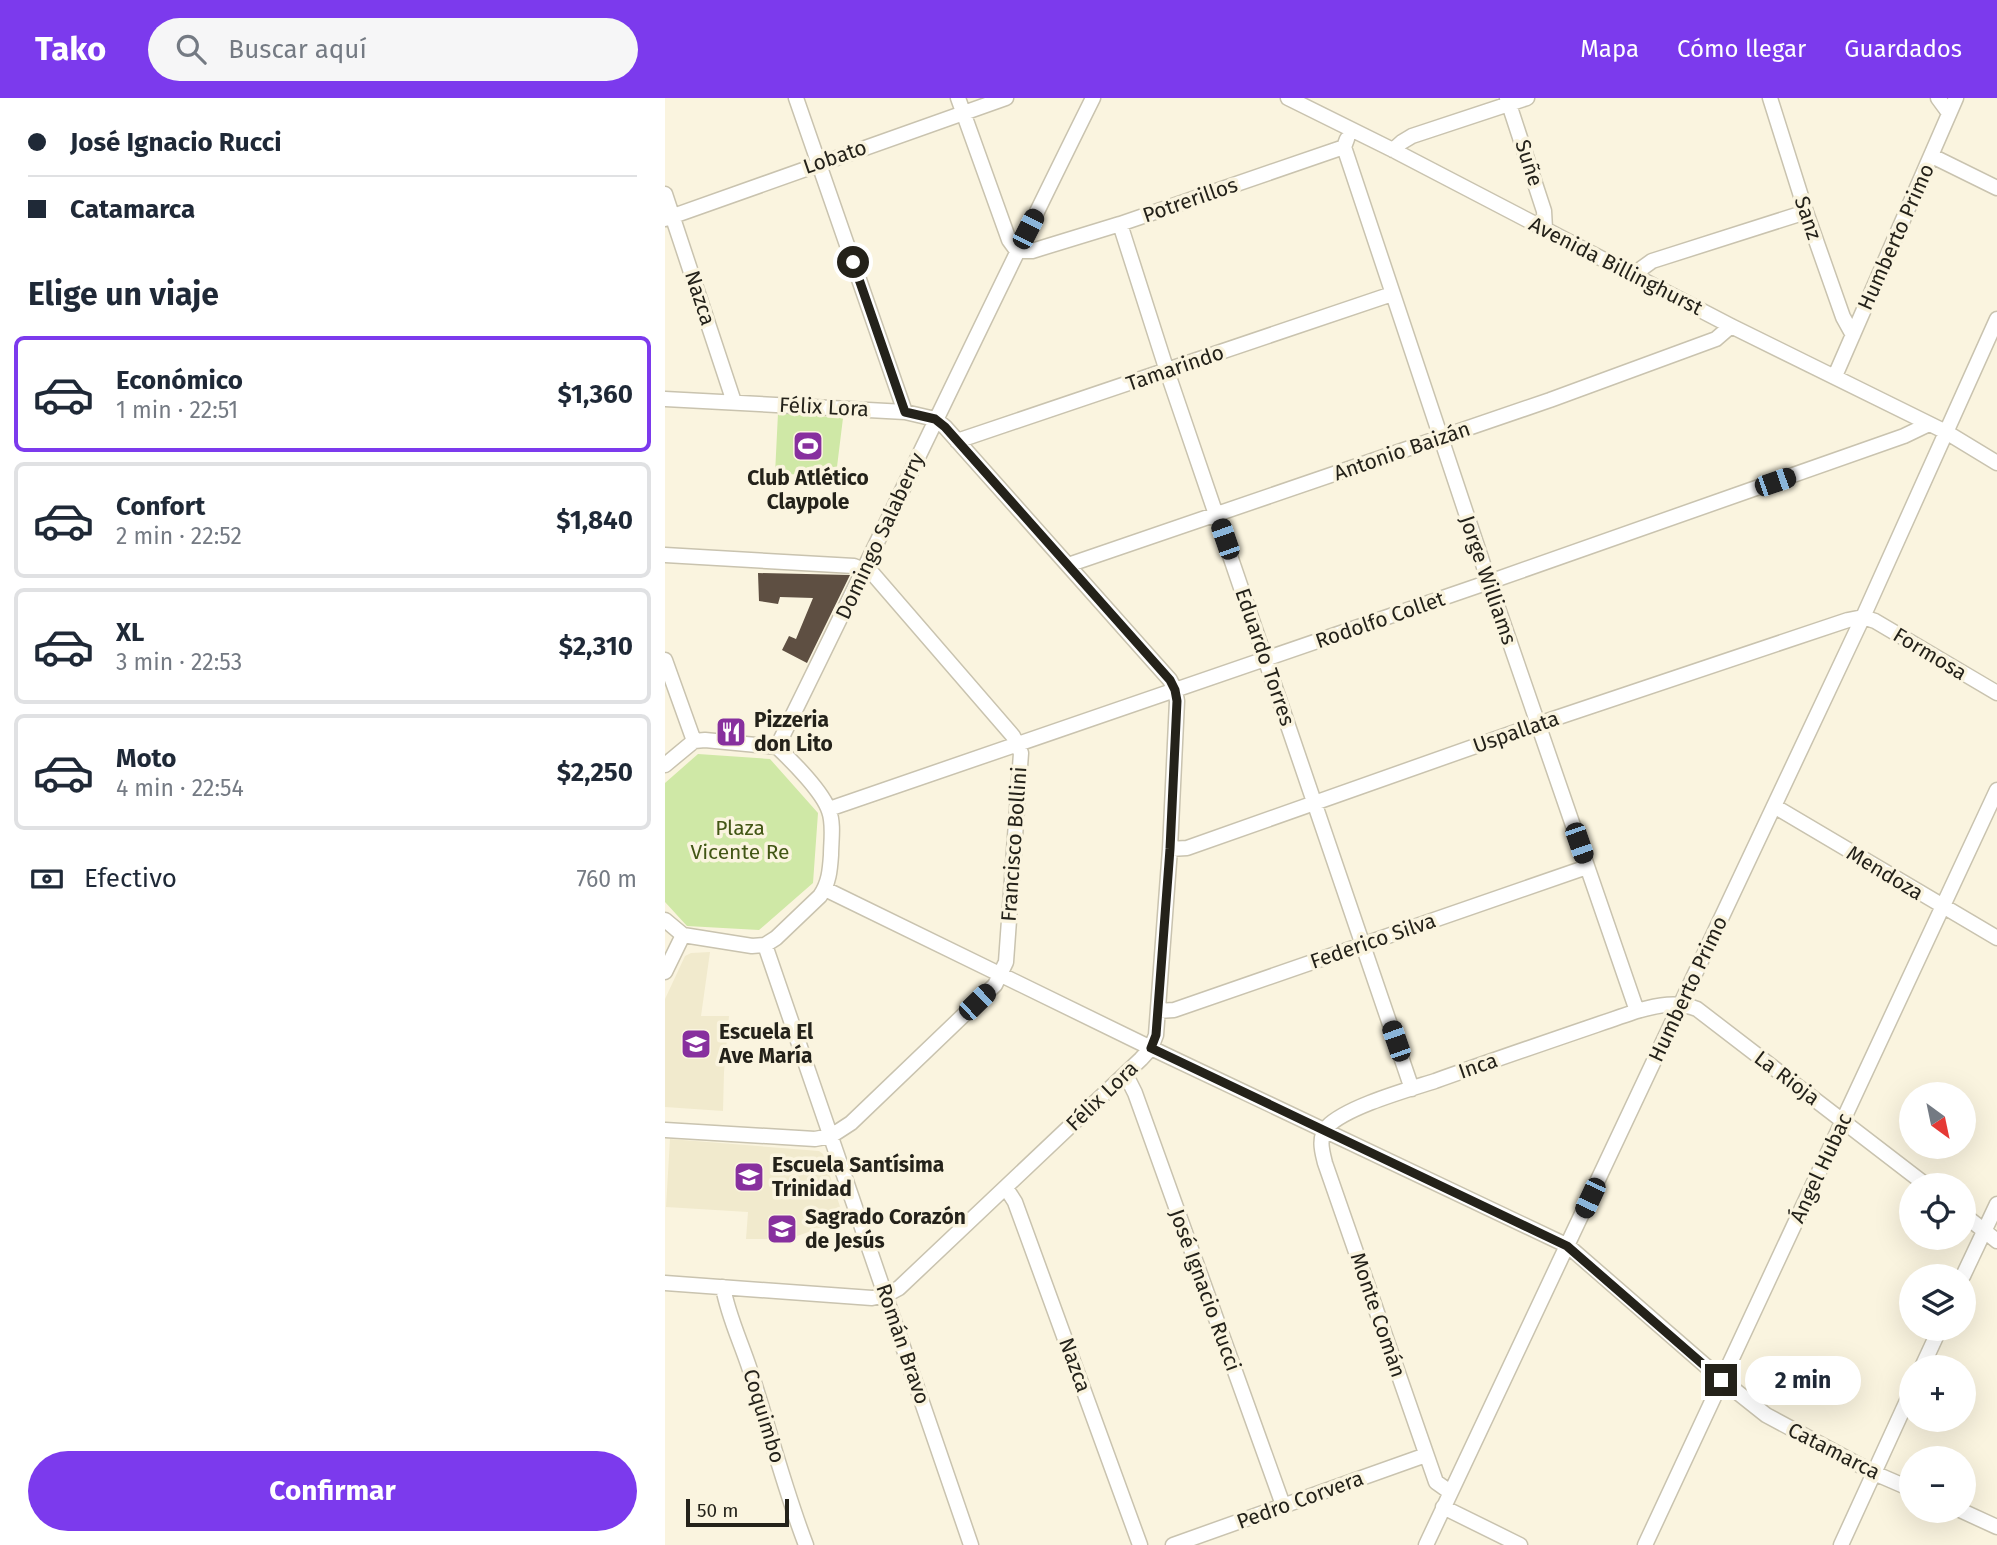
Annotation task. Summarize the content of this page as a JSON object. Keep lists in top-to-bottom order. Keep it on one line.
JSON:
{"streets":{"street":["Lobato","Suñe","Potrerillos","Sanz","Humberto Primo","Avenida Billinghurst","Nazca","Tamarindo","Félix Lora","Antonio Baizán","Domingo Salaberry","Jorge Williams","Rodolfo Collet","Formosa","Eduardo Torres","Uspallata","Francisco Bollini","Mendoza","Federico Silva","Inca","La Rioja","Ángel Hubac","José Ignacio Rucci","Monte Comán","Román Bravo","Coquimbo","Catamarca","Pedro Corvera"]},"crossings":[["Lobato","Nazca"],["Suñe","Avenida Billinghurst"],["Potrerillos","Domingo Salaberry"],["Potrerillos","Jorge Williams"],["Potrerillos","Eduardo Torres"],["Sanz","Humberto Primo"],["Humberto Primo","Avenida Billinghurst"],["Humberto Primo","Formosa"],["Humberto Primo","Uspallata"],["Humberto Primo","Mendoza"],["Humberto Primo","La Rioja"],["Humberto Primo","Monte Comán"],["Humberto Primo","Catamarca"],["Avenida Billinghurst","Antonio Baizán"],["Avenida Billinghurst","Rodolfo Collet"],["Nazca","Félix Lora"],["Tamarindo","Jorge Williams"],["Tamarindo","Eduardo Torres"],["Félix Lora","Domingo Salaberry"],["Félix Lora","Rodolfo Collet"],["Félix Lora","Uspallata"],["Félix Lora","Federico Silva"],["Félix Lora","José Ignacio Rucci"],["Félix Lora","Román Bravo"],["Félix Lora","Catamarca"],["Antonio Baizán","Jorge Williams"],["Antonio Baizán","Eduardo Torres"],["Domingo Salaberry","Francisco Bollini"],["Jorge Williams","Rodolfo Collet"],["Jorge Williams","Uspallata"],["Jorge Williams","Federico Silva"],["Jorge Williams","Inca"],["Rodolfo Collet","Eduardo Torres"],["Rodolfo Collet","Francisco Bollini"],["Formosa","Uspallata"],["Eduardo Torres","Uspallata"],["Eduardo Torres","Federico Silva"],["Eduardo Torres","Inca"],["Francisco Bollini","Román Bravo"],["Francisco Bollini","Catamarca"],["Mendoza","Ángel Hubac"],["Inca","Monte Comán"],["Inca","Catamarca"],["La Rioja","Ángel Hubac"],["Ángel Hubac","Catamarca"],["José Ignacio Rucci","Pedro Corvera"],["Monte Comán","Catamarca"],["Monte Comán","Pedro Corvera"]],"parks":["Plaza Vicente Re"],"places":{"sports":["Club Atlético Claypole"],"restaurant":["Pizzeria don Lito"],"school or university":["Escuela El Ave María","Escuela Santísima Trinidad","Sagrado Corazón de Jesús"]},"scale_bar":"50 m","north":"bottom right","page":{"header":"Tako","search":"Buscar aquí","nav":["Mapa","Cómo llegar","Guardados"],"banner":["José Ignacio Rucci","Catamarca"],"heading":"Elige un viaje","list":[{"name":"Económico","note":"1 min · 22:51","value":"$1,360"},{"name":"Confort","note":"2 min · 22:52","value":"$1,840"},{"name":"XL","note":"3 min · 22:53","value":"$2,310"},{"name":"Moto","note":"4 min · 22:54","value":"$2,250"}],"pay":["Efectivo","760 m"],"map_buttons":["+","−"],"bubble":"2 min","buttons":"Confirmar","scale":"50 m"}}
